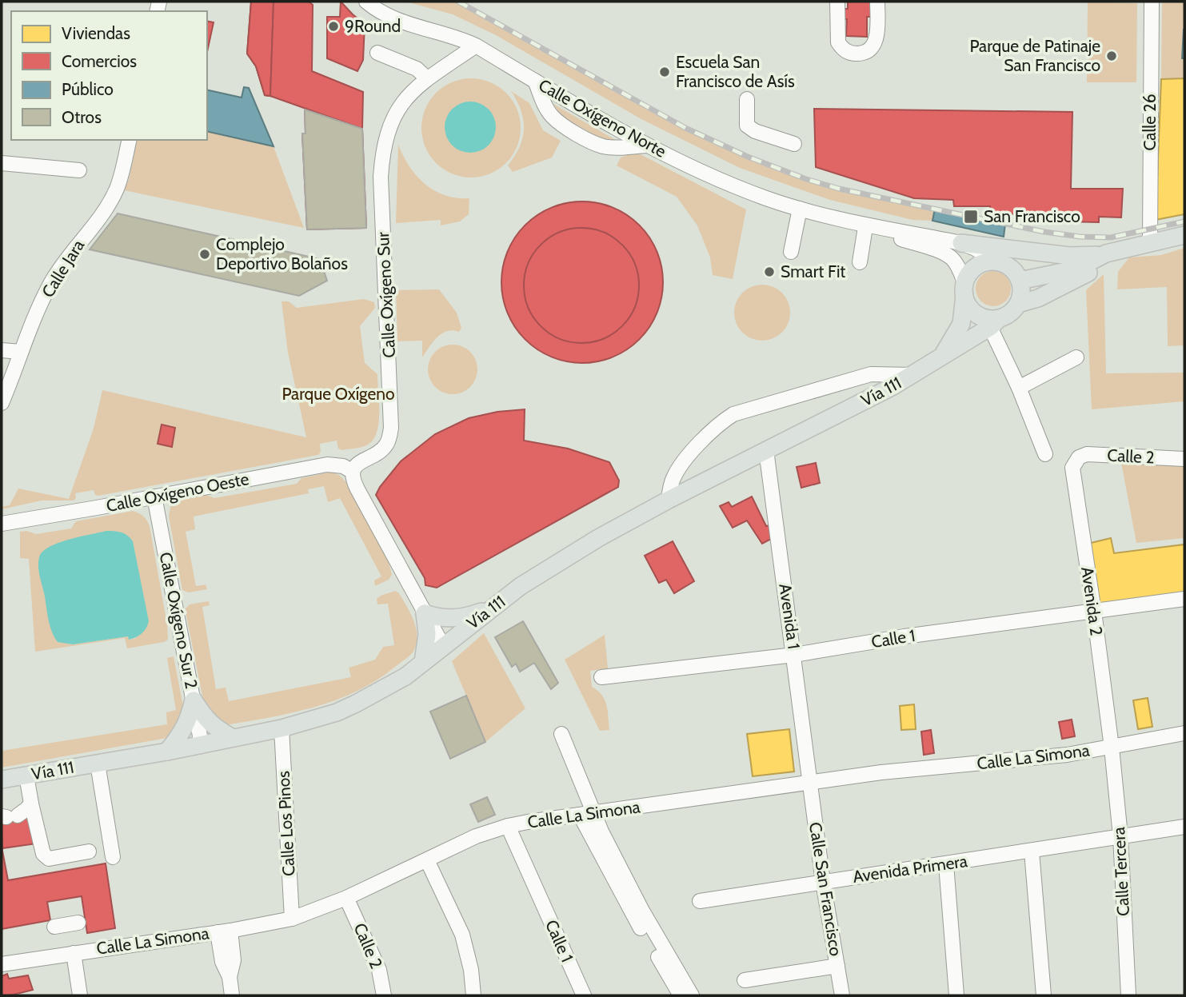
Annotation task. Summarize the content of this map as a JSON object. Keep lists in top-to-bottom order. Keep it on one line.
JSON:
{"streets":{"main road":["Vía 111"],"street":["Calle Oxígeno Norte","Calle 26","Calle Jara","Calle Oxígeno Sur","Calle 2","Calle Oxígeno Oeste","Avenida 2","Avenida 1","Calle Oxígeno Sur 2","Calle 1","Calle La Simona","Calle Los Pinos","Avenida Primera","Calle Tercera","Calle San Francisco"]},"crossings":[["Calle Oxígeno Norte","Calle Oxígeno Sur"],["Calle Oxígeno Norte","Vía 111"],["Calle Oxígeno Sur","Calle Oxígeno Oeste"],["Vía 111","Avenida 1"],["Vía 111","Calle Oxígeno Sur 2"],["Vía 111","Calle Los Pinos"],["Calle 2","Avenida 2"],["Calle 2","Calle La Simona"],["Calle Oxígeno Oeste","Calle Oxígeno Sur 2"],["Avenida 2","Calle 1"],["Avenida 2","Calle La Simona"],["Avenida 2","Calle Tercera"],["Avenida 1","Calle 1"],["Avenida 1","Calle La Simona"],["Avenida 1","Calle San Francisco"],["Calle 1","Calle La Simona"],["Calle La Simona","Calle Los Pinos"],["Calle La Simona","Calle Tercera"],["Calle La Simona","Calle San Francisco"],["Avenida Primera","Calle Tercera"],["Avenida Primera","Calle San Francisco"]],"parks":["Parque Oxígeno"],"places":{"other":["9Round","Parque de Patinaje San Francisco","Escuela San Francisco de Asís","Complejo Deportivo Bolaños","Smart Fit"],"transit":["San Francisco"]},"legend":["Viviendas","Comercios","Público","Otros"]}
